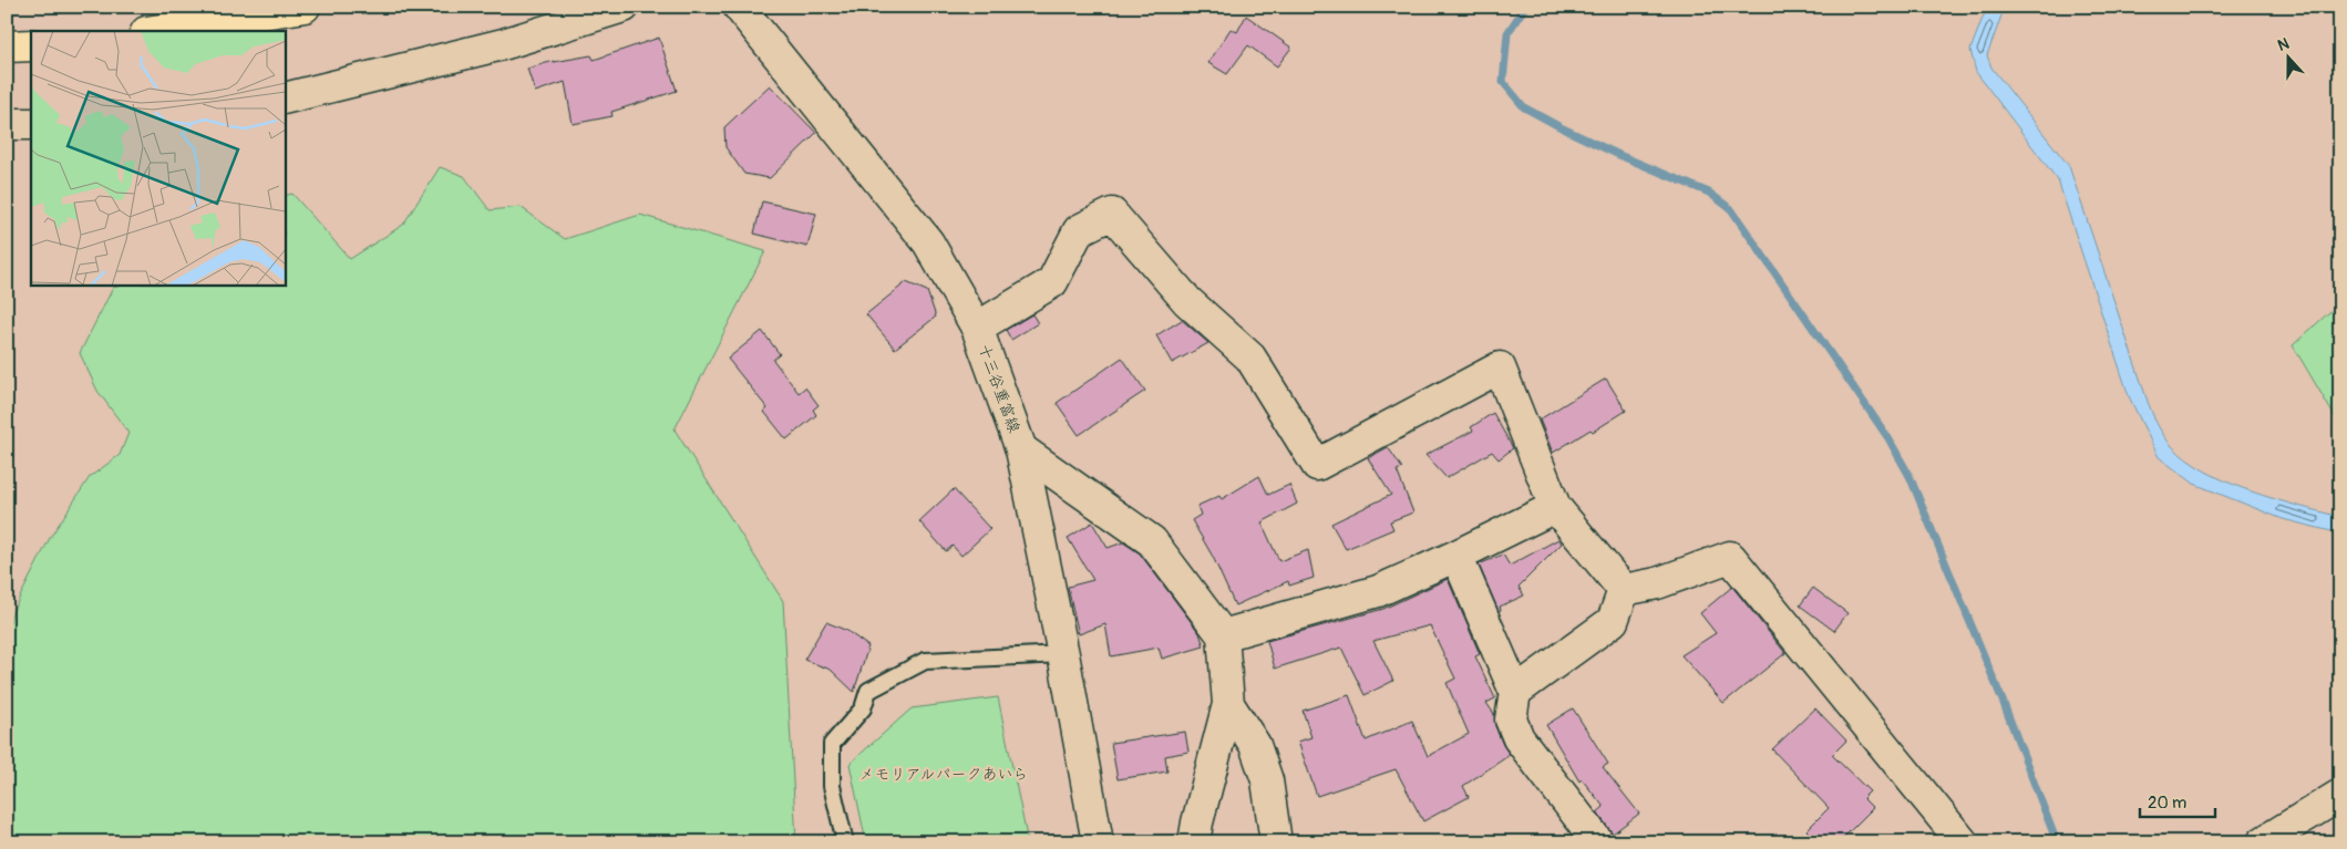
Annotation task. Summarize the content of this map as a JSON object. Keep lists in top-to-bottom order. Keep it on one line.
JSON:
{"streets":{"street":["十三谷重富線"]},"parks":["メモリアルパークあいら"],"scale_bar":"20 m","north":"top"}
